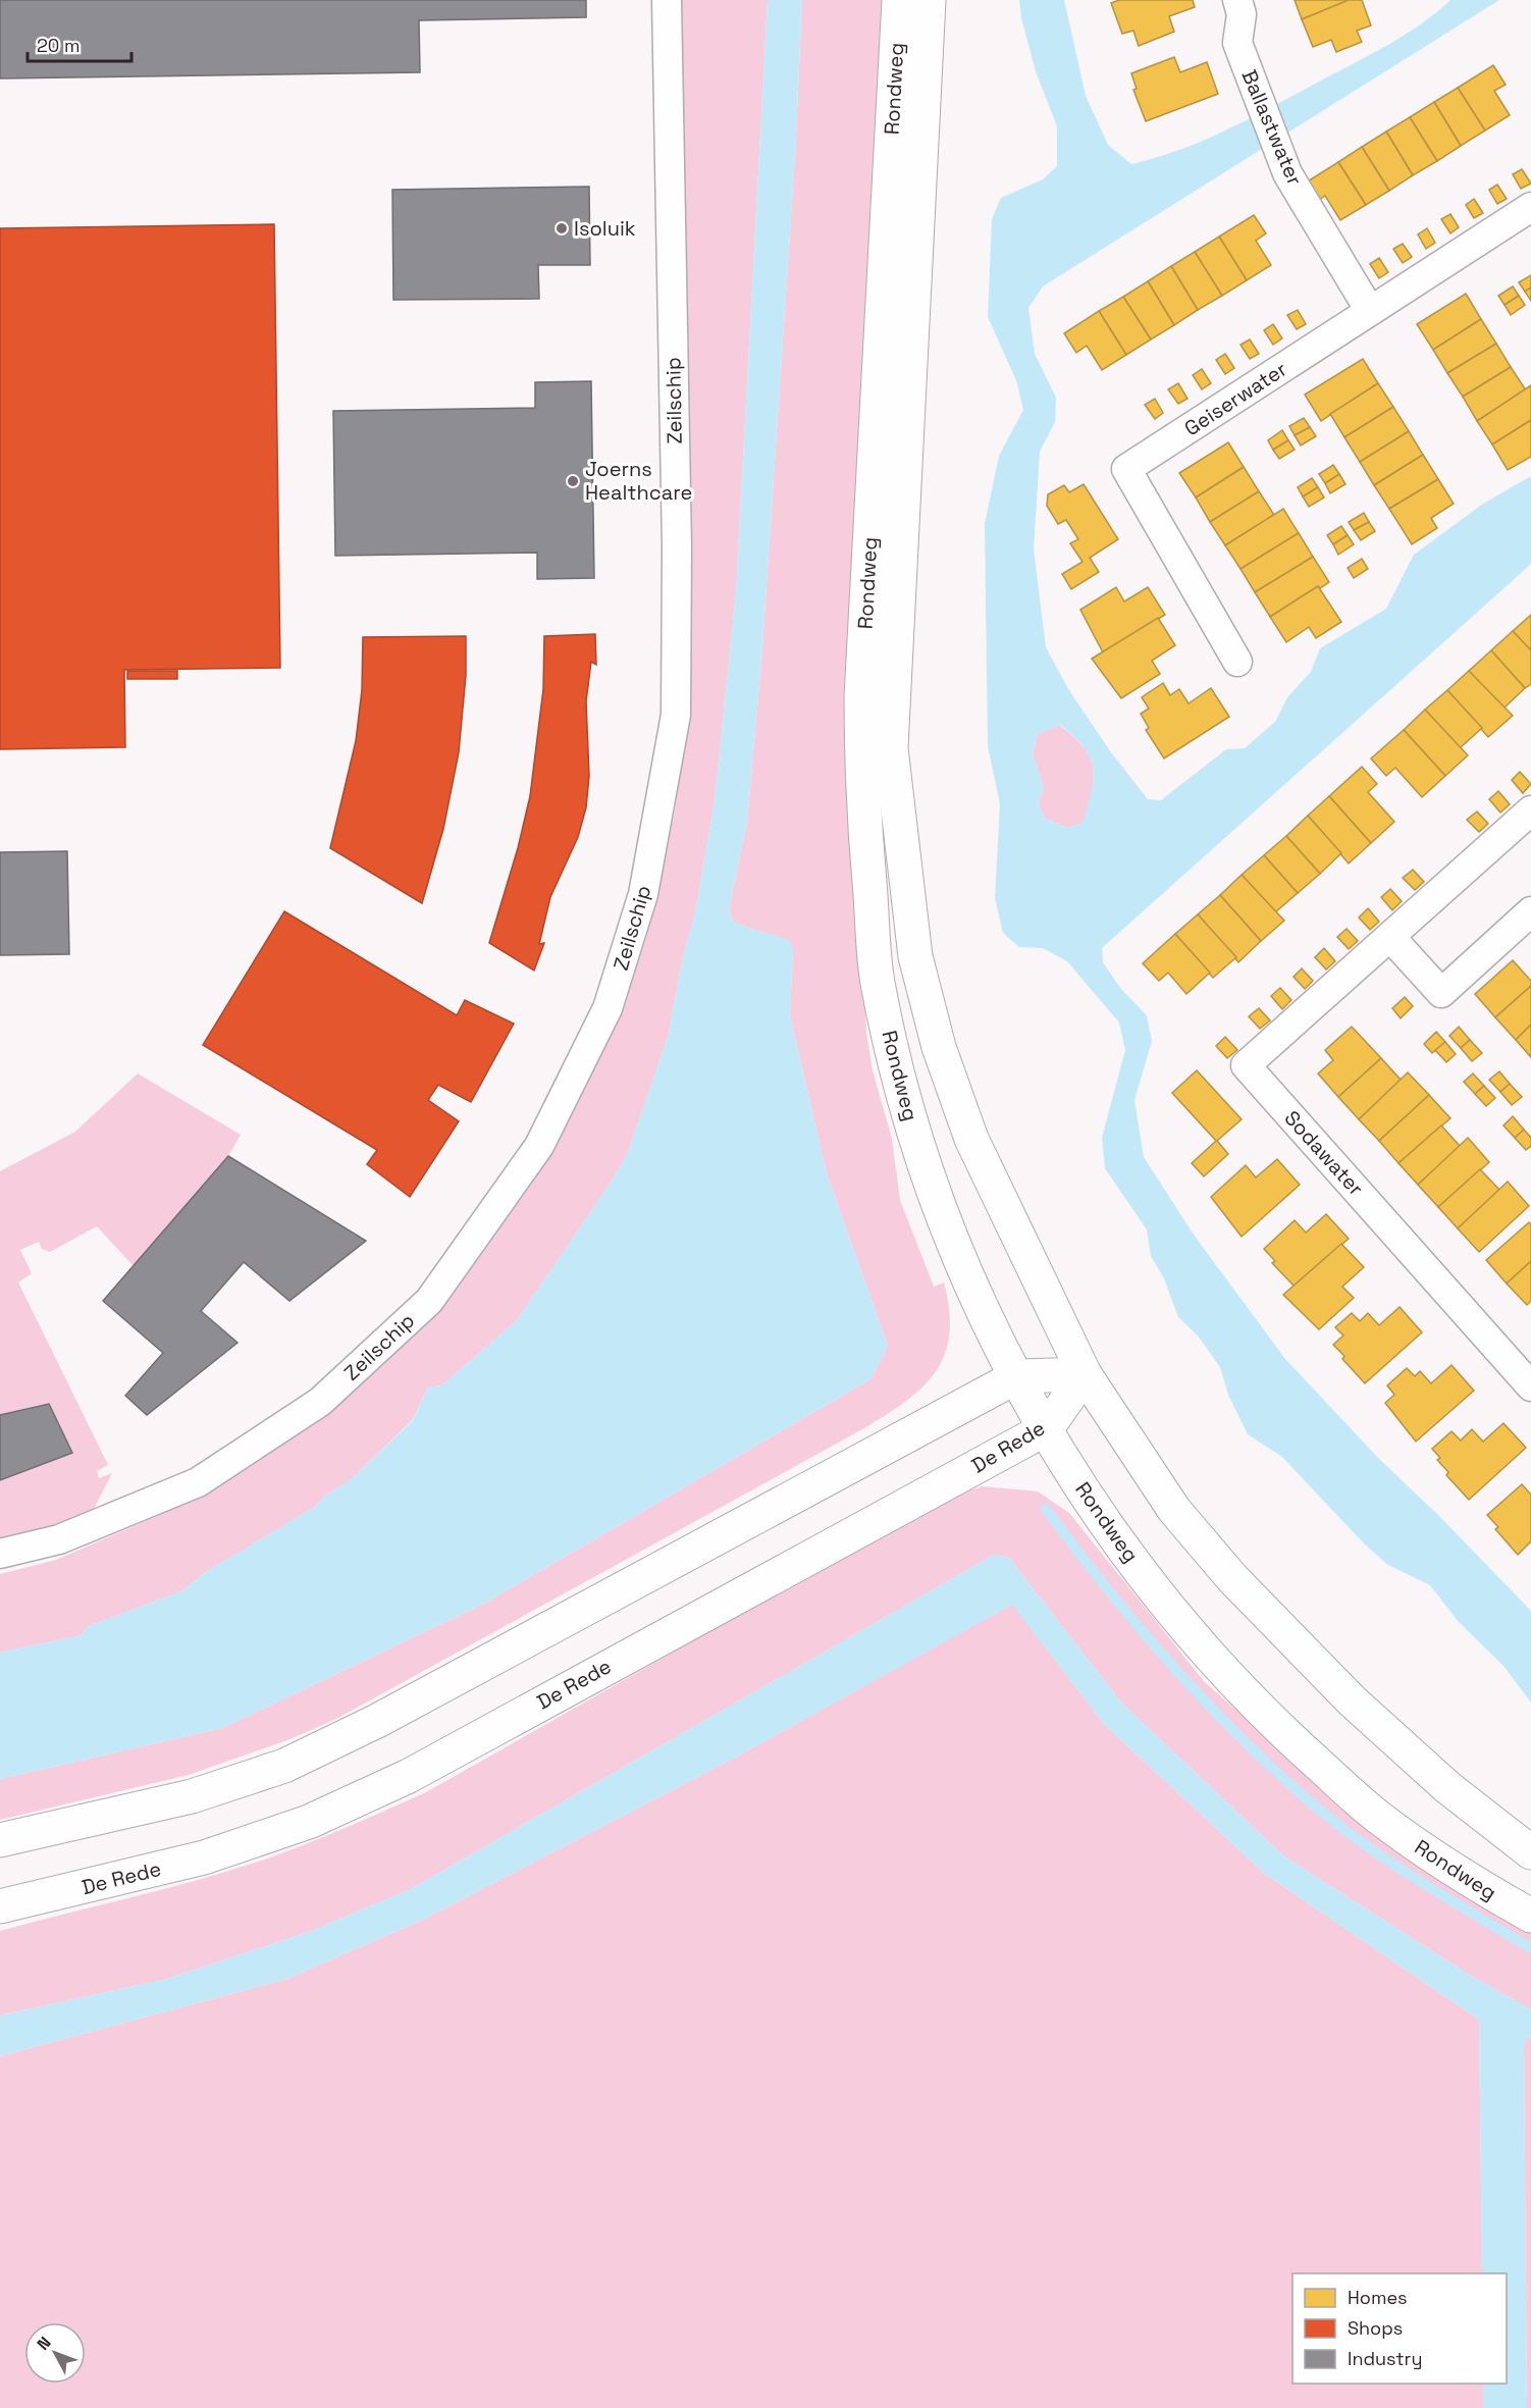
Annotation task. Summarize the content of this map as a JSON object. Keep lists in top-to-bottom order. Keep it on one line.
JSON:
{"streets":{"main road":["Rondweg","De Rede"],"street":["Ballastwater","Geiserwater","Zeilschip","Sodawater"]},"crossings":[["Rondweg","De Rede"],["Ballastwater","Geiserwater"]],"places":["Isoluik","Joerns Healthcare"],"legend":["Homes","Shops","Industry"],"scale_bar":"20 m","north":"top left"}
